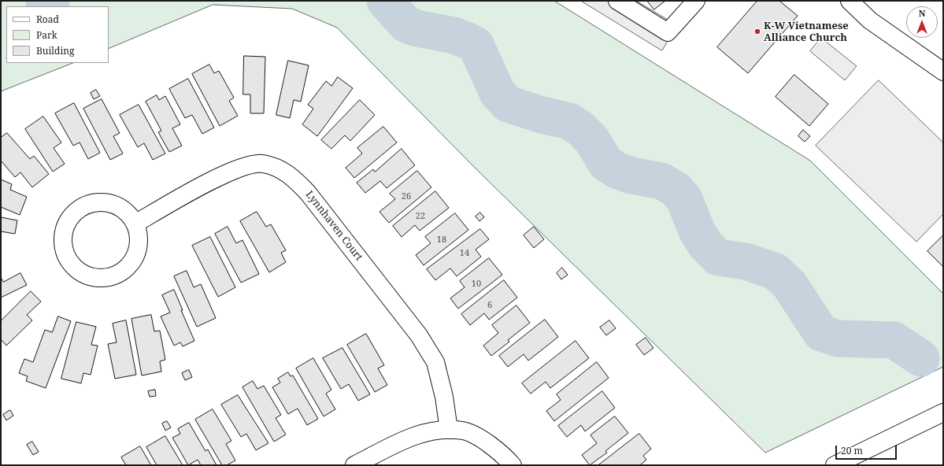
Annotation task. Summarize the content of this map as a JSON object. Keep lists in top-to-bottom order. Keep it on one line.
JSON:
{"streets":{"street":["Lynnhaven Court"]},"places":["K-W Vietnamese Alliance Church"],"house_numbers":["26","22","18","14","10","6"],"legend":["Road","Park","Building"],"scale_bar":"20 m","north":"top"}
